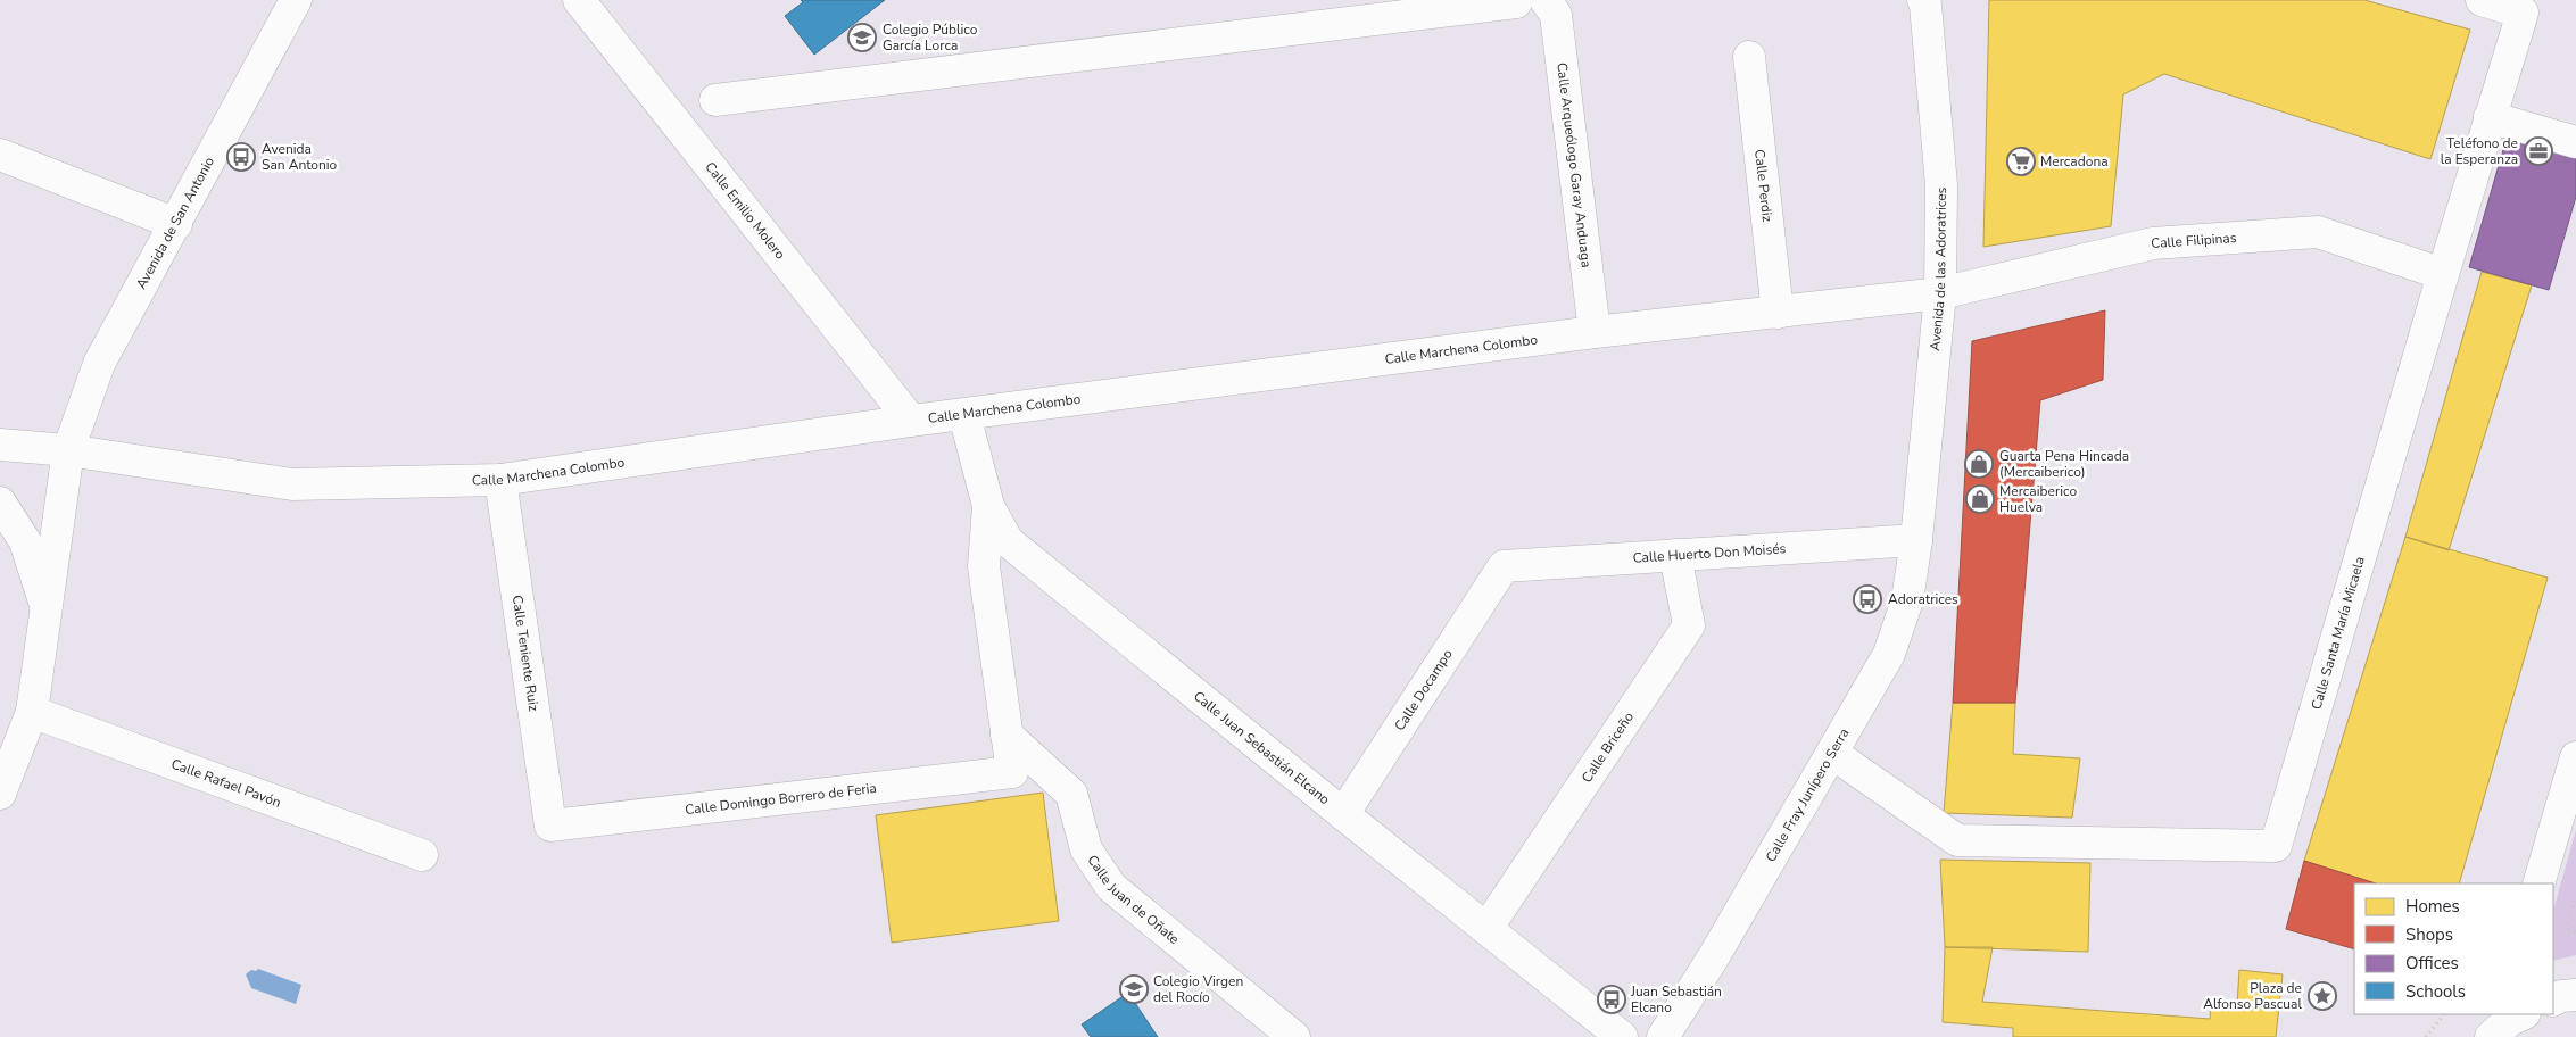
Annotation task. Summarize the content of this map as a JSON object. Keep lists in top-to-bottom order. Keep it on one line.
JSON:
{"streets":{"street":["Calle Arqueólogo Garay Anduaga","Calle Perdiz","Calle Emilio Molero","Avenida de San Antonio","Calle Filipinas","Avenida de las Adoratrices","Calle Marchena Colombo","Calle Huerto Don Moisés","Calle Santa María Micaela","Calle Teniente Ruiz","Calle Docampo","Calle Briceño","Calle Juan Sebastián Elcano","Calle Rafael Pavón","Calle Fray Junípero Serra","Calle Domingo Borrero de Feria","Calle Juan de Oñate"]},"crossings":[["Calle Arqueólogo Garay Anduaga","Calle Marchena Colombo"],["Calle Perdiz","Calle Marchena Colombo"],["Calle Emilio Molero","Calle Marchena Colombo"],["Avenida de San Antonio","Calle Marchena Colombo"],["Avenida de San Antonio","Calle Rafael Pavón"],["Calle Filipinas","Avenida de las Adoratrices"],["Calle Filipinas","Calle Marchena Colombo"],["Calle Filipinas","Calle Santa María Micaela"],["Avenida de las Adoratrices","Calle Marchena Colombo"],["Avenida de las Adoratrices","Calle Huerto Don Moisés"],["Avenida de las Adoratrices","Calle Fray Junípero Serra"],["Calle Marchena Colombo","Calle Teniente Ruiz"],["Calle Marchena Colombo","Calle Juan Sebastián Elcano"],["Calle Huerto Don Moisés","Calle Docampo"],["Calle Huerto Don Moisés","Calle Briceño"],["Calle Huerto Don Moisés","Calle Fray Junípero Serra"],["Calle Santa María Micaela","Calle Fray Junípero Serra"],["Calle Teniente Ruiz","Calle Domingo Borrero de Feria"],["Calle Docampo","Calle Juan Sebastián Elcano"],["Calle Briceño","Calle Juan Sebastián Elcano"],["Calle Domingo Borrero de Feria","Calle Juan de Oñate"]],"places":{"school or university":["Colegio Público García Lorca","Colegio Virgen del Rocío"],"office":["Teléfono de la Esperanza"],"bus stop":["Avenida San Antonio","Adoratrices","Juan Sebastián Elcano"],"supermarket":["Mercadona"],"shop":["Guarta Pena Hincada (Mercaiberico)","Mercaiberico Huelva"],"place":["Plaza de Alfonso Pascual"]},"legend":["Homes","Shops","Offices","Schools"]}
